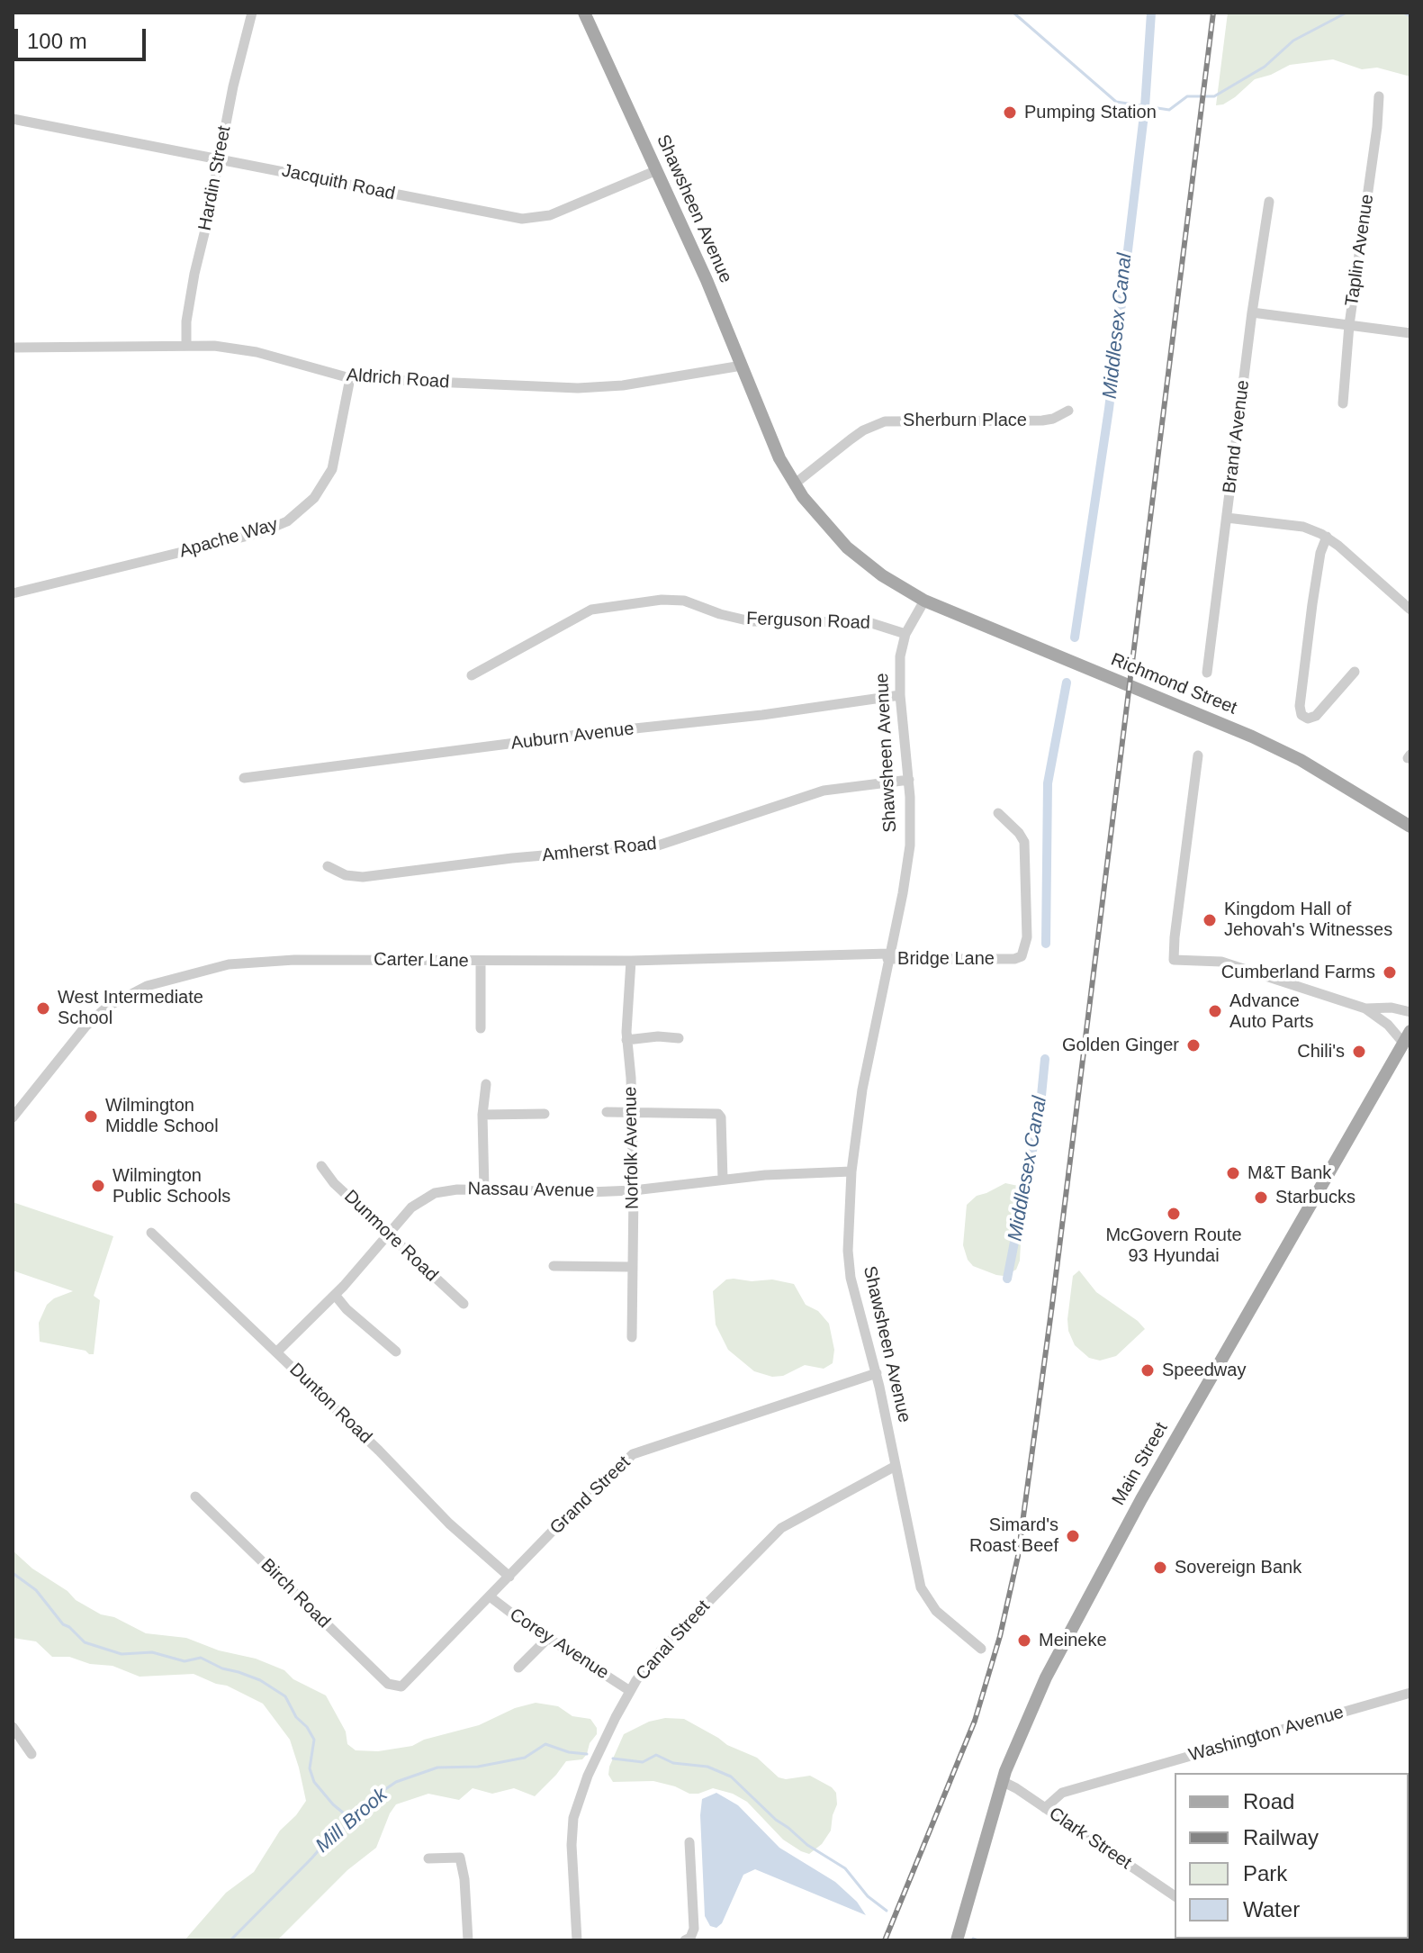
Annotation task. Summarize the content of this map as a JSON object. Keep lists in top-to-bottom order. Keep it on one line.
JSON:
{"streets":{"main road":["Shawsheen Avenue","Richmond Street","Main Street"],"street":["Hardin Street","Jacquith Road","Taplin Avenue","Aldrich Road","Sherburn Place","Brand Avenue","Apache Way","Ferguson Road","Auburn Avenue","Amherst Road","Bridge Lane","Carter Lane","Norfolk Avenue","Nassau Avenue","Dunmore Road","Dunton Road","Grand Street","Birch Road","Canal Street","Corey Avenue","Washington Avenue","Clark Street"]},"crossings":[["Hardin Street","Jacquith Road"],["Hardin Street","Aldrich Road"],["Jacquith Road","Shawsheen Avenue"],["Shawsheen Avenue","Aldrich Road"],["Shawsheen Avenue","Sherburn Place"],["Shawsheen Avenue","Ferguson Road"],["Shawsheen Avenue","Richmond Street"],["Shawsheen Avenue","Auburn Avenue"],["Shawsheen Avenue","Amherst Road"],["Shawsheen Avenue","Bridge Lane"],["Shawsheen Avenue","Carter Lane"],["Shawsheen Avenue","Nassau Avenue"],["Shawsheen Avenue","Grand Street"],["Shawsheen Avenue","Canal Street"],["Aldrich Road","Apache Way"],["Bridge Lane","Carter Lane"],["Carter Lane","Norfolk Avenue"],["Norfolk Avenue","Nassau Avenue"],["Nassau Avenue","Dunmore Road"],["Nassau Avenue","Dunton Road"],["Dunton Road","Grand Street"],["Main Street","Clark Street"],["Grand Street","Birch Road"],["Grand Street","Corey Avenue"],["Canal Street","Corey Avenue"],["Washington Avenue","Clark Street"]],"water":["Middlesex Canal","Mill Brook"],"places":["Pumping Station","Kingdom Hall of Jehovah's Witnesses","Cumberland Farms","West Intermediate School","Advance Auto Parts","Golden Ginger","Chili's","Wilmington Middle School","M&T Bank","Wilmington Public Schools","Starbucks","McGovern Route 93 Hyundai","Speedway","Simard's Roast Beef","Sovereign Bank","Meineke"],"legend":["Road","Railway","Park","Water"],"scale_bar":"100 m"}
